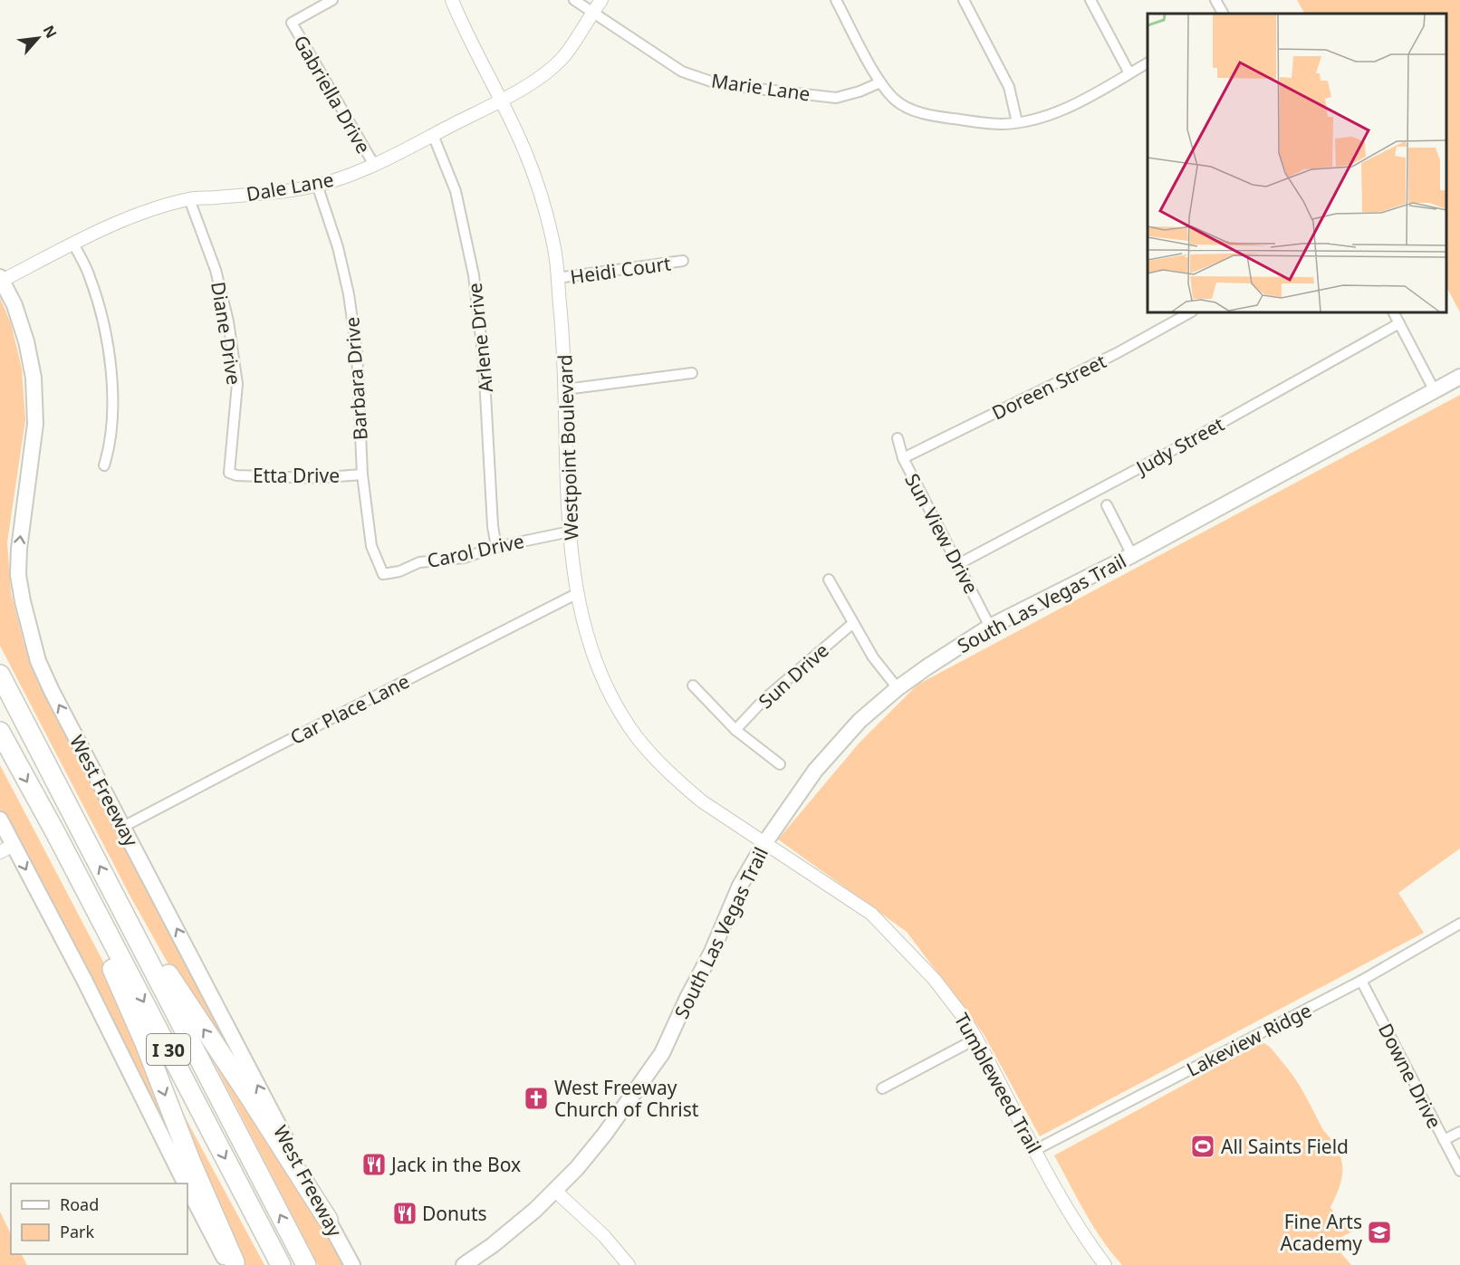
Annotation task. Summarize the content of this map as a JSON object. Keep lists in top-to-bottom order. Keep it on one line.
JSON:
{"streets":{"highway":["West Freeway","I 30"],"main road":["South Las Vegas Trail"],"street":["Marie Lane","Gabriella Drive","Dale Lane","Heidi Court","Diane Drive","Arlene Drive","Barbara Drive","Doreen Street","Judy Street","Westpoint Boulevard","Etta Drive","Sun View Drive","Carol Drive","Sun Drive","Car Place Lane","Lakeview Ridge","Downe Drive","Tumbleweed Trail"]},"crossings":[["Marie Lane","Dale Lane"],["Gabriella Drive","Dale Lane"],["Dale Lane","Diane Drive"],["Dale Lane","Arlene Drive"],["Dale Lane","Barbara Drive"],["Dale Lane","Westpoint Boulevard"],["Dale Lane","West Freeway"],["Heidi Court","Westpoint Boulevard"],["Diane Drive","Etta Drive"],["Arlene Drive","Carol Drive"],["Barbara Drive","Etta Drive"],["Barbara Drive","Carol Drive"],["Doreen Street","Sun View Drive"],["Judy Street","Sun View Drive"],["Westpoint Boulevard","Carol Drive"],["Westpoint Boulevard","South Las Vegas Trail"],["Westpoint Boulevard","Car Place Lane"],["Westpoint Boulevard","Tumbleweed Trail"],["Sun View Drive","South Las Vegas Trail"],["South Las Vegas Trail","Tumbleweed Trail"],["Car Place Lane","West Freeway"],["Lakeview Ridge","Downe Drive"],["Lakeview Ridge","Tumbleweed Trail"]],"places":{"church":["West Freeway Church of Christ"],"sports":["All Saints Field"],"restaurant":["Jack in the Box","Donuts"],"school or university":["Fine Arts Academy"]},"legend":["Road","Park"],"north":"top right"}
